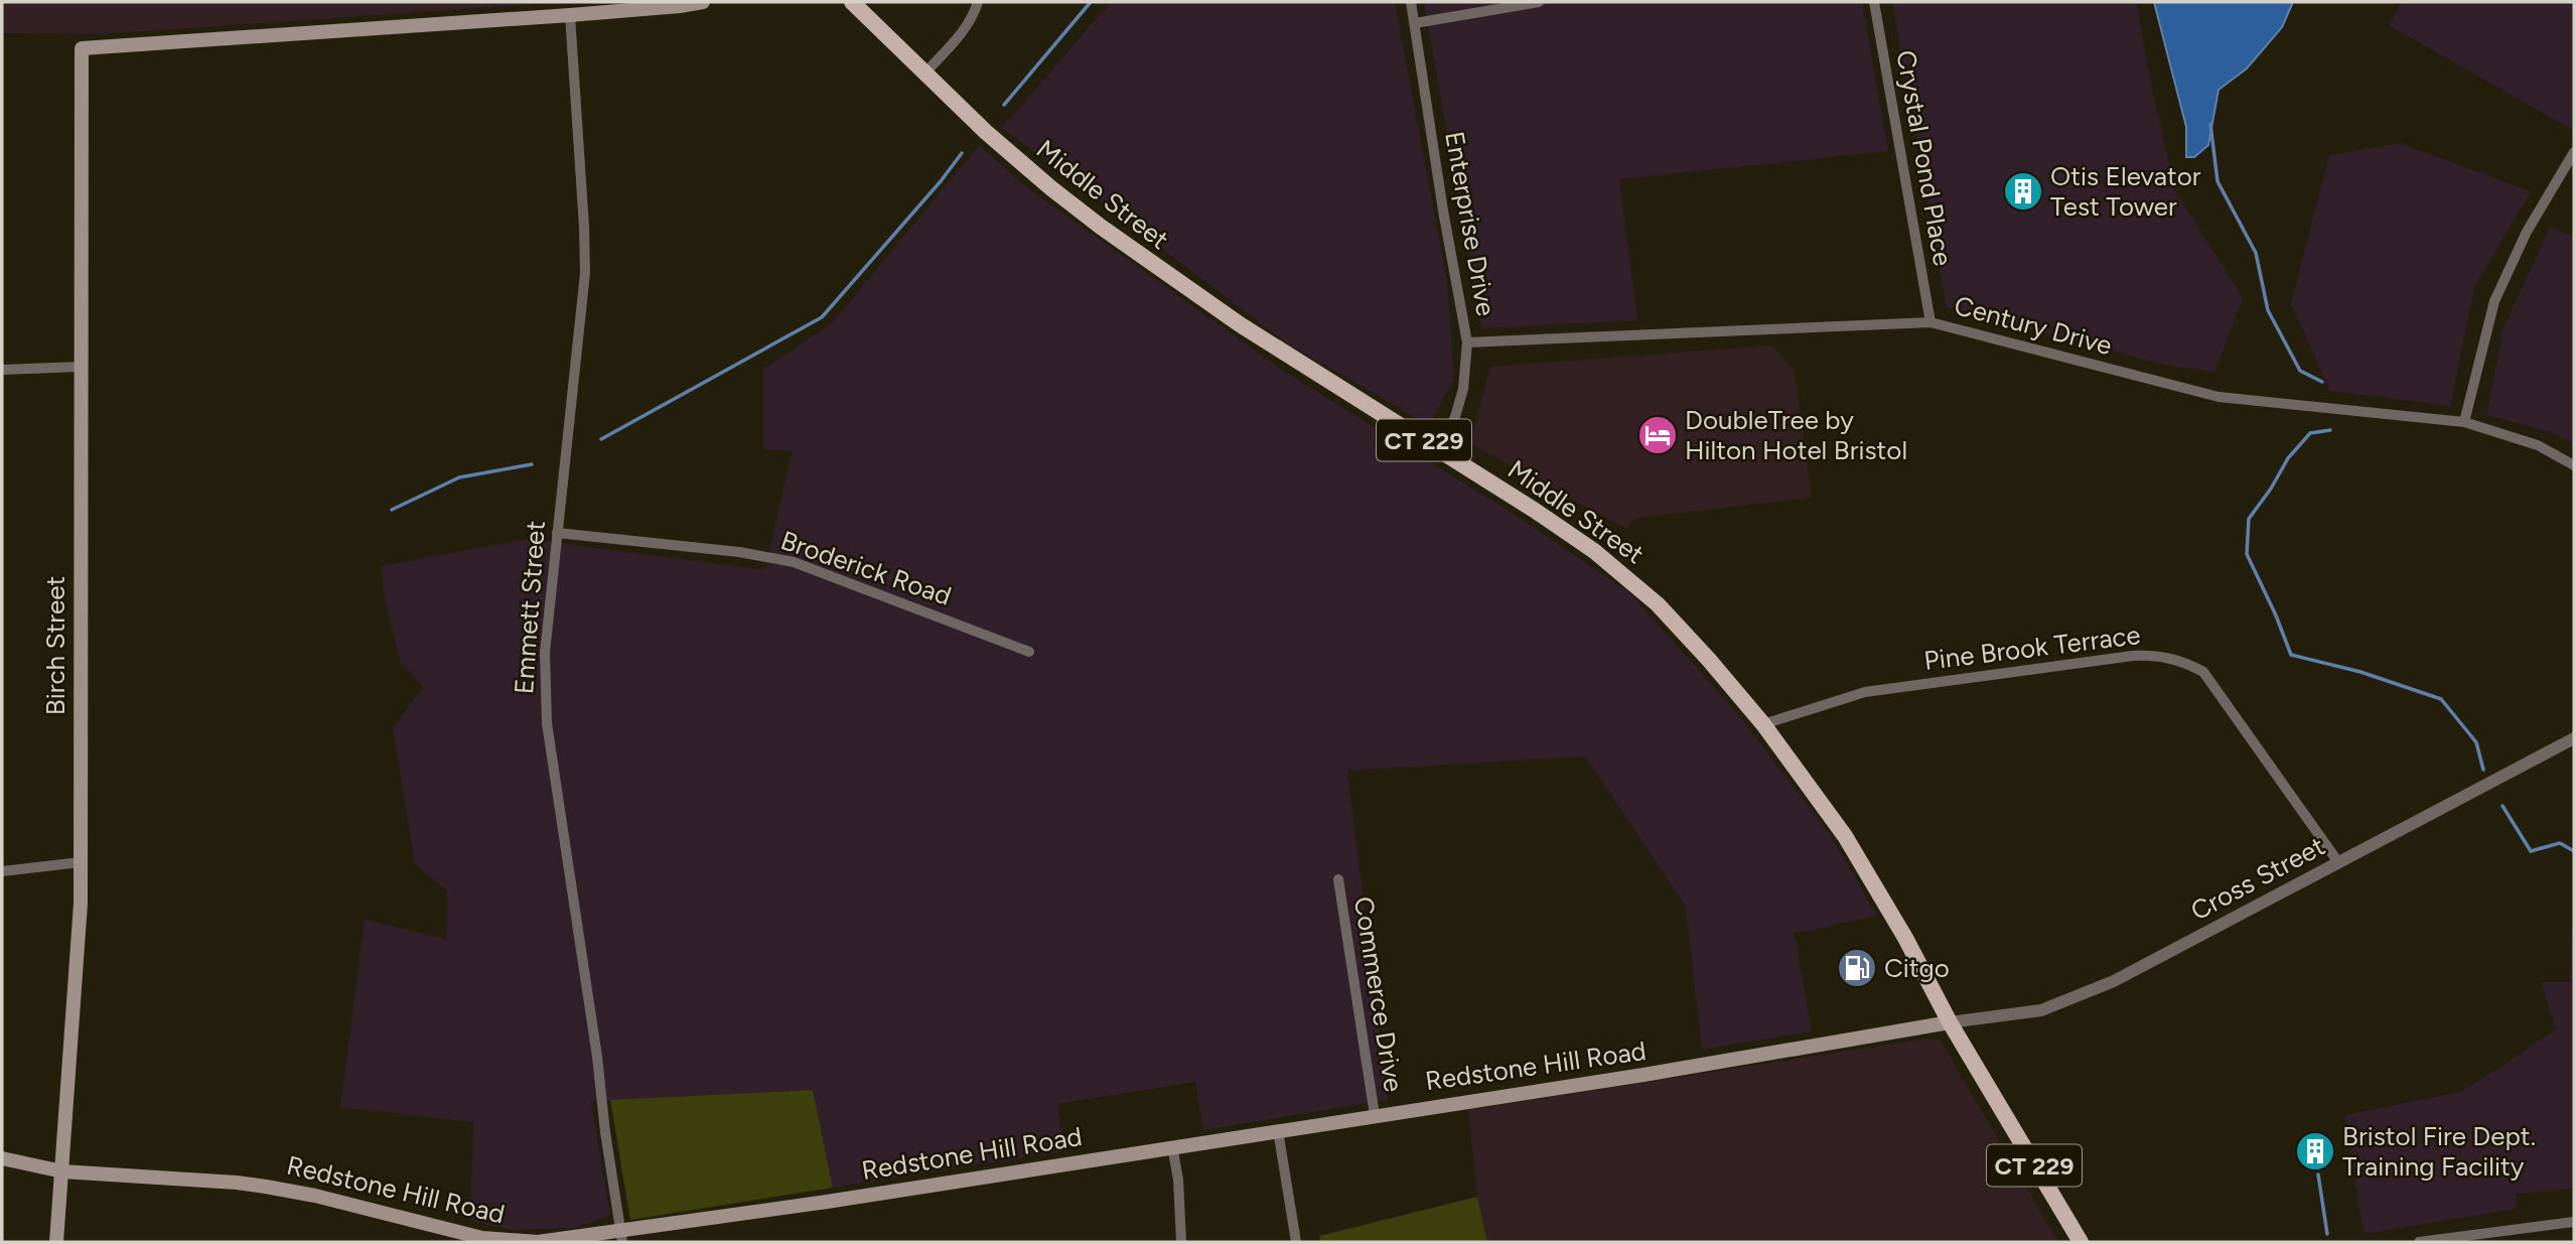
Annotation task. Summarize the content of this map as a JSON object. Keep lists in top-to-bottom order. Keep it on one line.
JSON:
{"streets":{"main road":["Middle Street","CT 229","Birch Street","Redstone Hill Road"],"street":["Crystal Pond Place","Enterprise Drive","Century Drive","Broderick Road","Emmett Street","Pine Brook Terrace","Cross Street","Commerce Drive"]},"crossings":[["Crystal Pond Place","Century Drive"],["Middle Street","Enterprise Drive"],["Middle Street","Pine Brook Terrace"],["Middle Street","Cross Street"],["Middle Street","Redstone Hill Road"],["Enterprise Drive","Century Drive"],["Broderick Road","Emmett Street"],["Emmett Street","Birch Street"],["Emmett Street","Redstone Hill Road"],["Birch Street","Redstone Hill Road"],["Pine Brook Terrace","Cross Street"],["Cross Street","Redstone Hill Road"],["Commerce Drive","Redstone Hill Road"]],"places":{"building":["Otis Elevator Test Tower","Bristol Fire Dept. Training Facility"],"hotel":["DoubleTree by Hilton Hotel Bristol"],"fuel station":["Citgo"]}}
